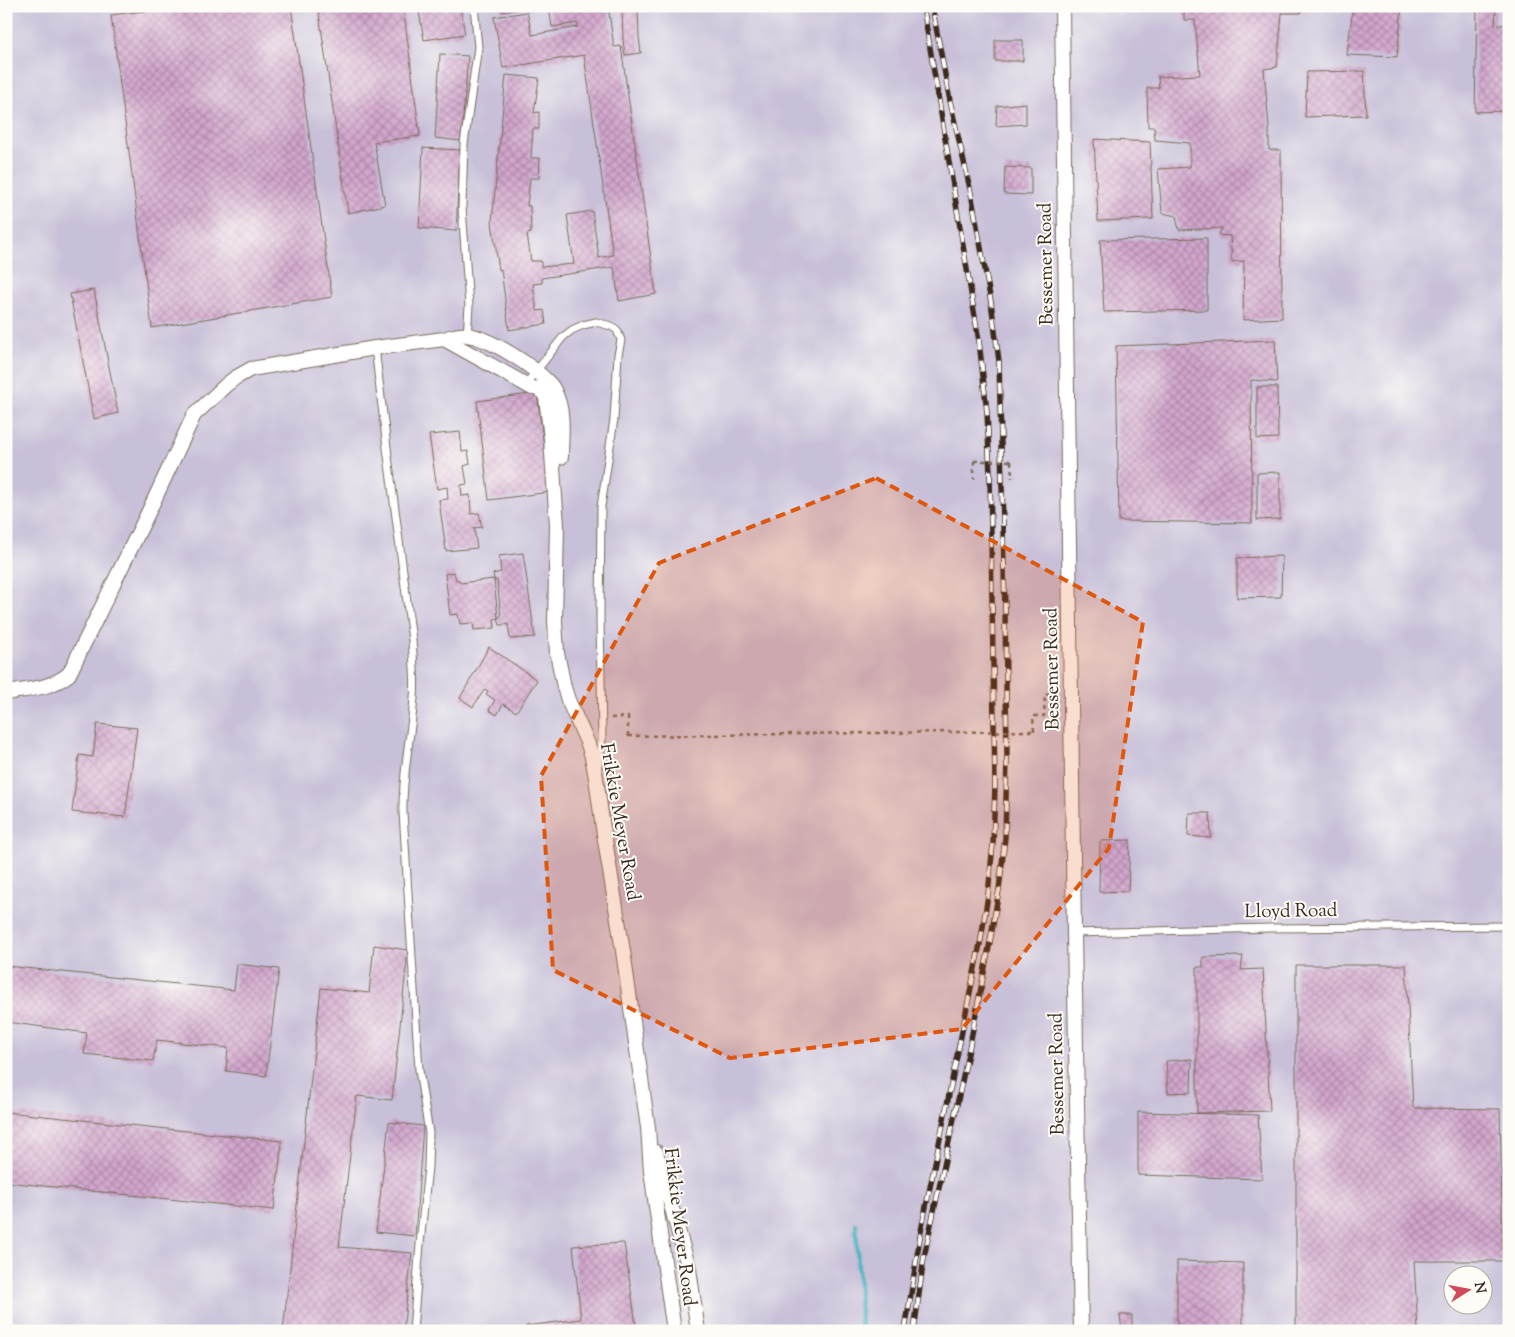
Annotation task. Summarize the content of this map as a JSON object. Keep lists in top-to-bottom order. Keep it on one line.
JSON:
{"streets":{"street":["Bessemer Road","Frikkie Meyer Road"],"lane":["Lloyd Road"]},"crossings":[["Bessemer Road","Lloyd Road"]],"north":"right"}
